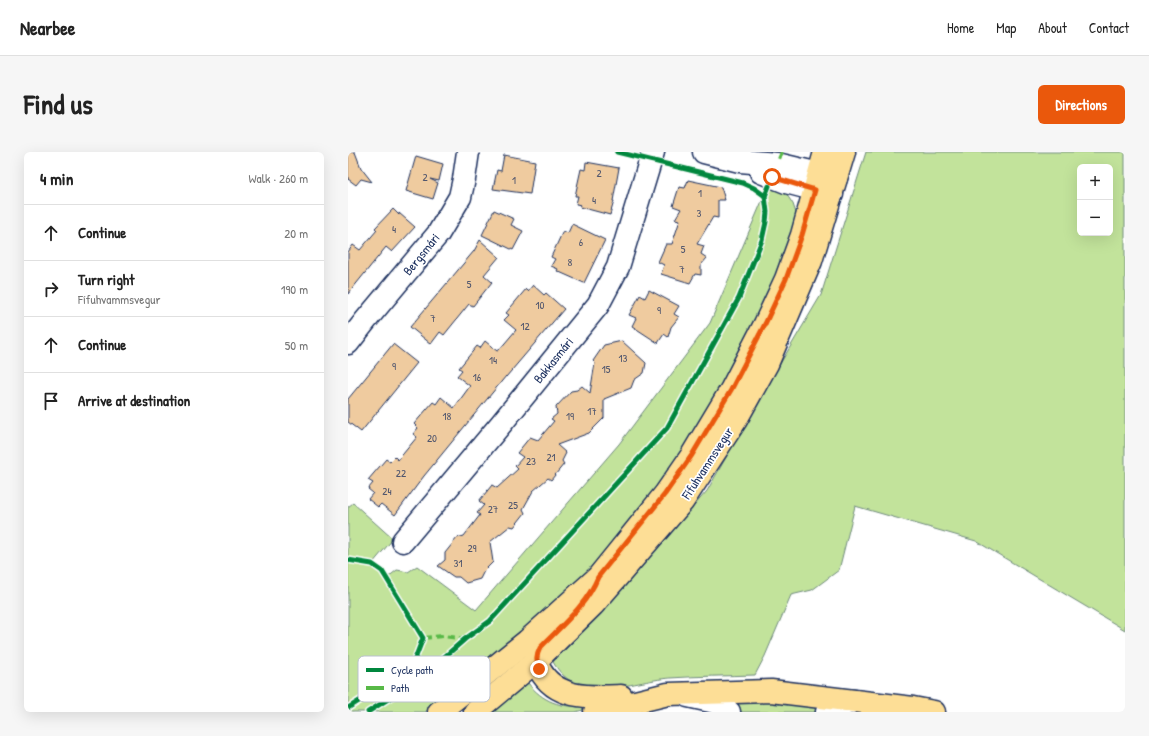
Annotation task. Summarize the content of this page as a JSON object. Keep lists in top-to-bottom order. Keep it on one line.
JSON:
{"streets":{"main road":["Fífuhvammsvegur"],"street":["Bergsmári","Bakkasmári"]},"house_numbers":["2","2","1","1","4","3","4","6","5","8","7","5","10","9","7","12","13","14","9","15","16","17","18","19","20","21","23","22","24","25","27","29","31"],"legend":["Cycle path","Path"],"page":{"header":"Nearbee","nav":["Home","Map","About","Contact"],"title":"Find us","buttons":"Directions","heading":["4 min","Walk · 260 m"],"map_buttons":["+","−"],"list":[["Continue","20 m"],["Turn right","Fífuhvammsvegur","190 m"],["Continue","50 m"],"Arrive at destination"]}}
